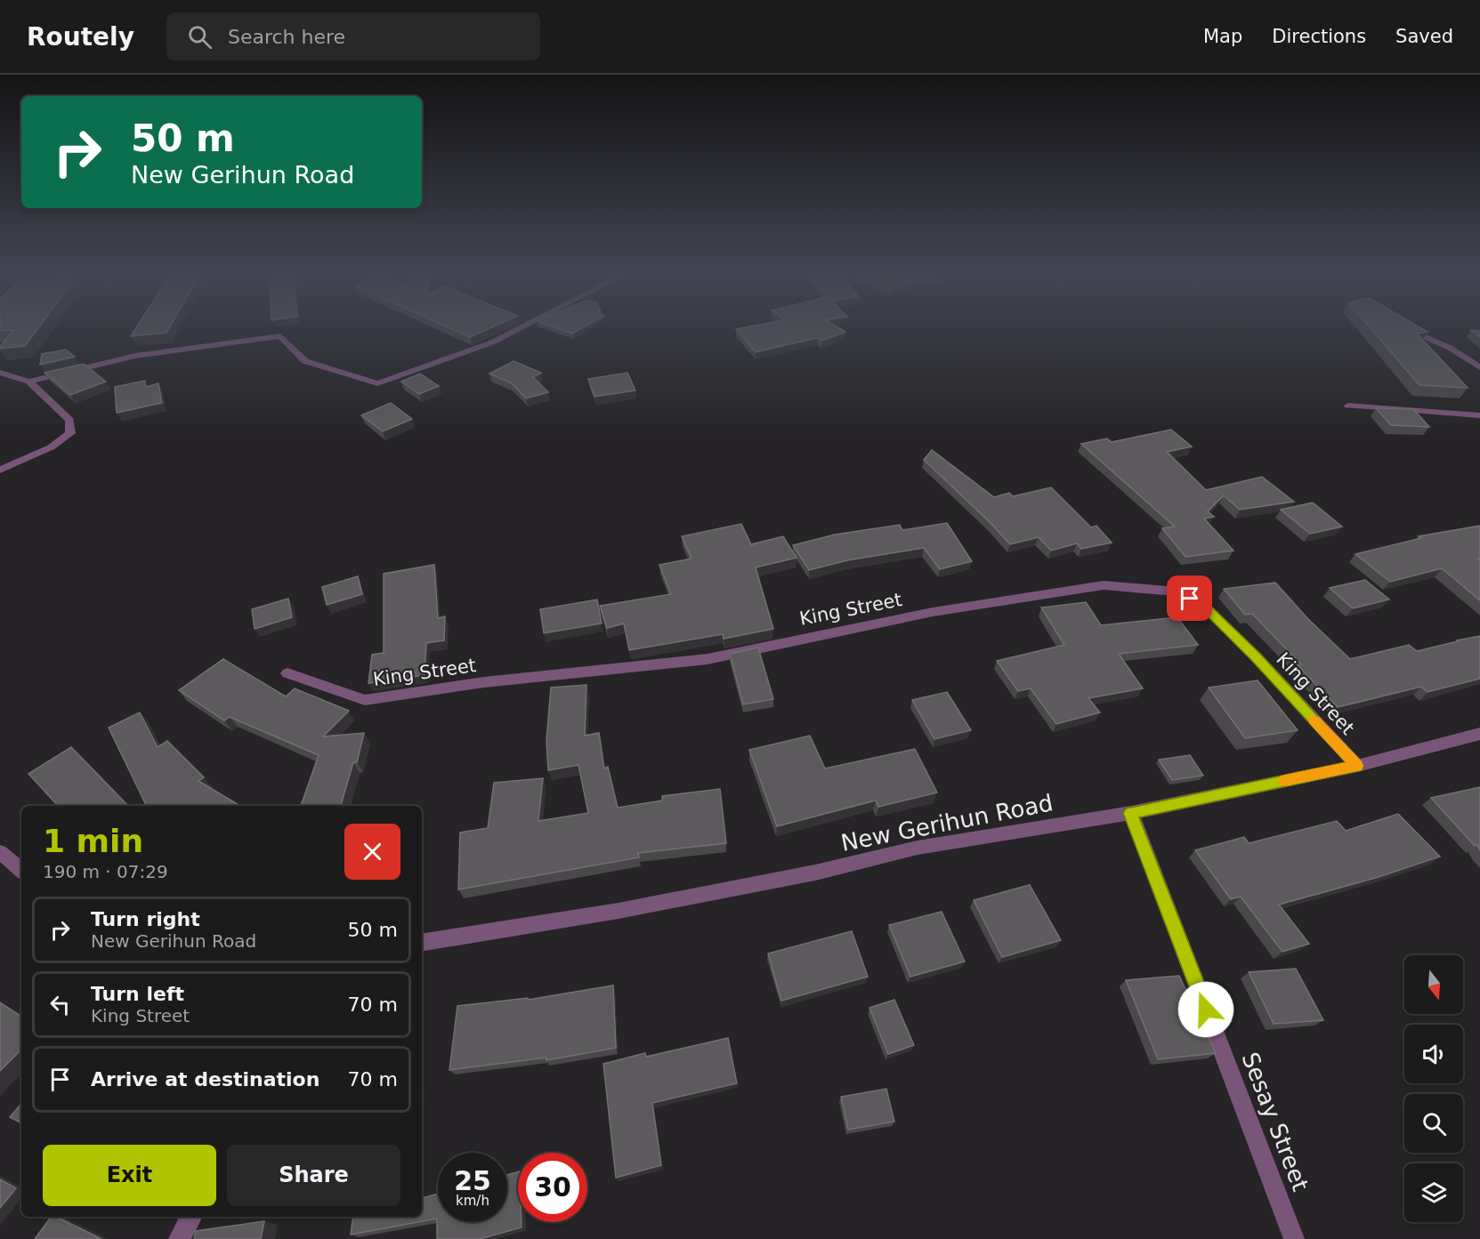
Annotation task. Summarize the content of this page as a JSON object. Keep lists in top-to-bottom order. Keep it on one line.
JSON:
{"streets":{"street":["King Street","New Gerihun Road","Sesay Street"]},"crossings":[["King Street","New Gerihun Road"],["New Gerihun Road","Sesay Street"]],"north":"bottom","page":{"header":"Routely","search":"Search here","nav":["Map","Directions","Saved"],"turn":["50 m","New Gerihun Road"],"heading":["1 min","190 m · 07:29"],"list":[{"name":"Turn right","note":"New Gerihun Road","value":"50 m"},{"name":"Turn left","note":"King Street","value":"70 m"},{"name":"Arrive at destination","value":"70 m"}],"buttons":["Exit","Share"],"speed":"25 km/h","limit":"30"}}
